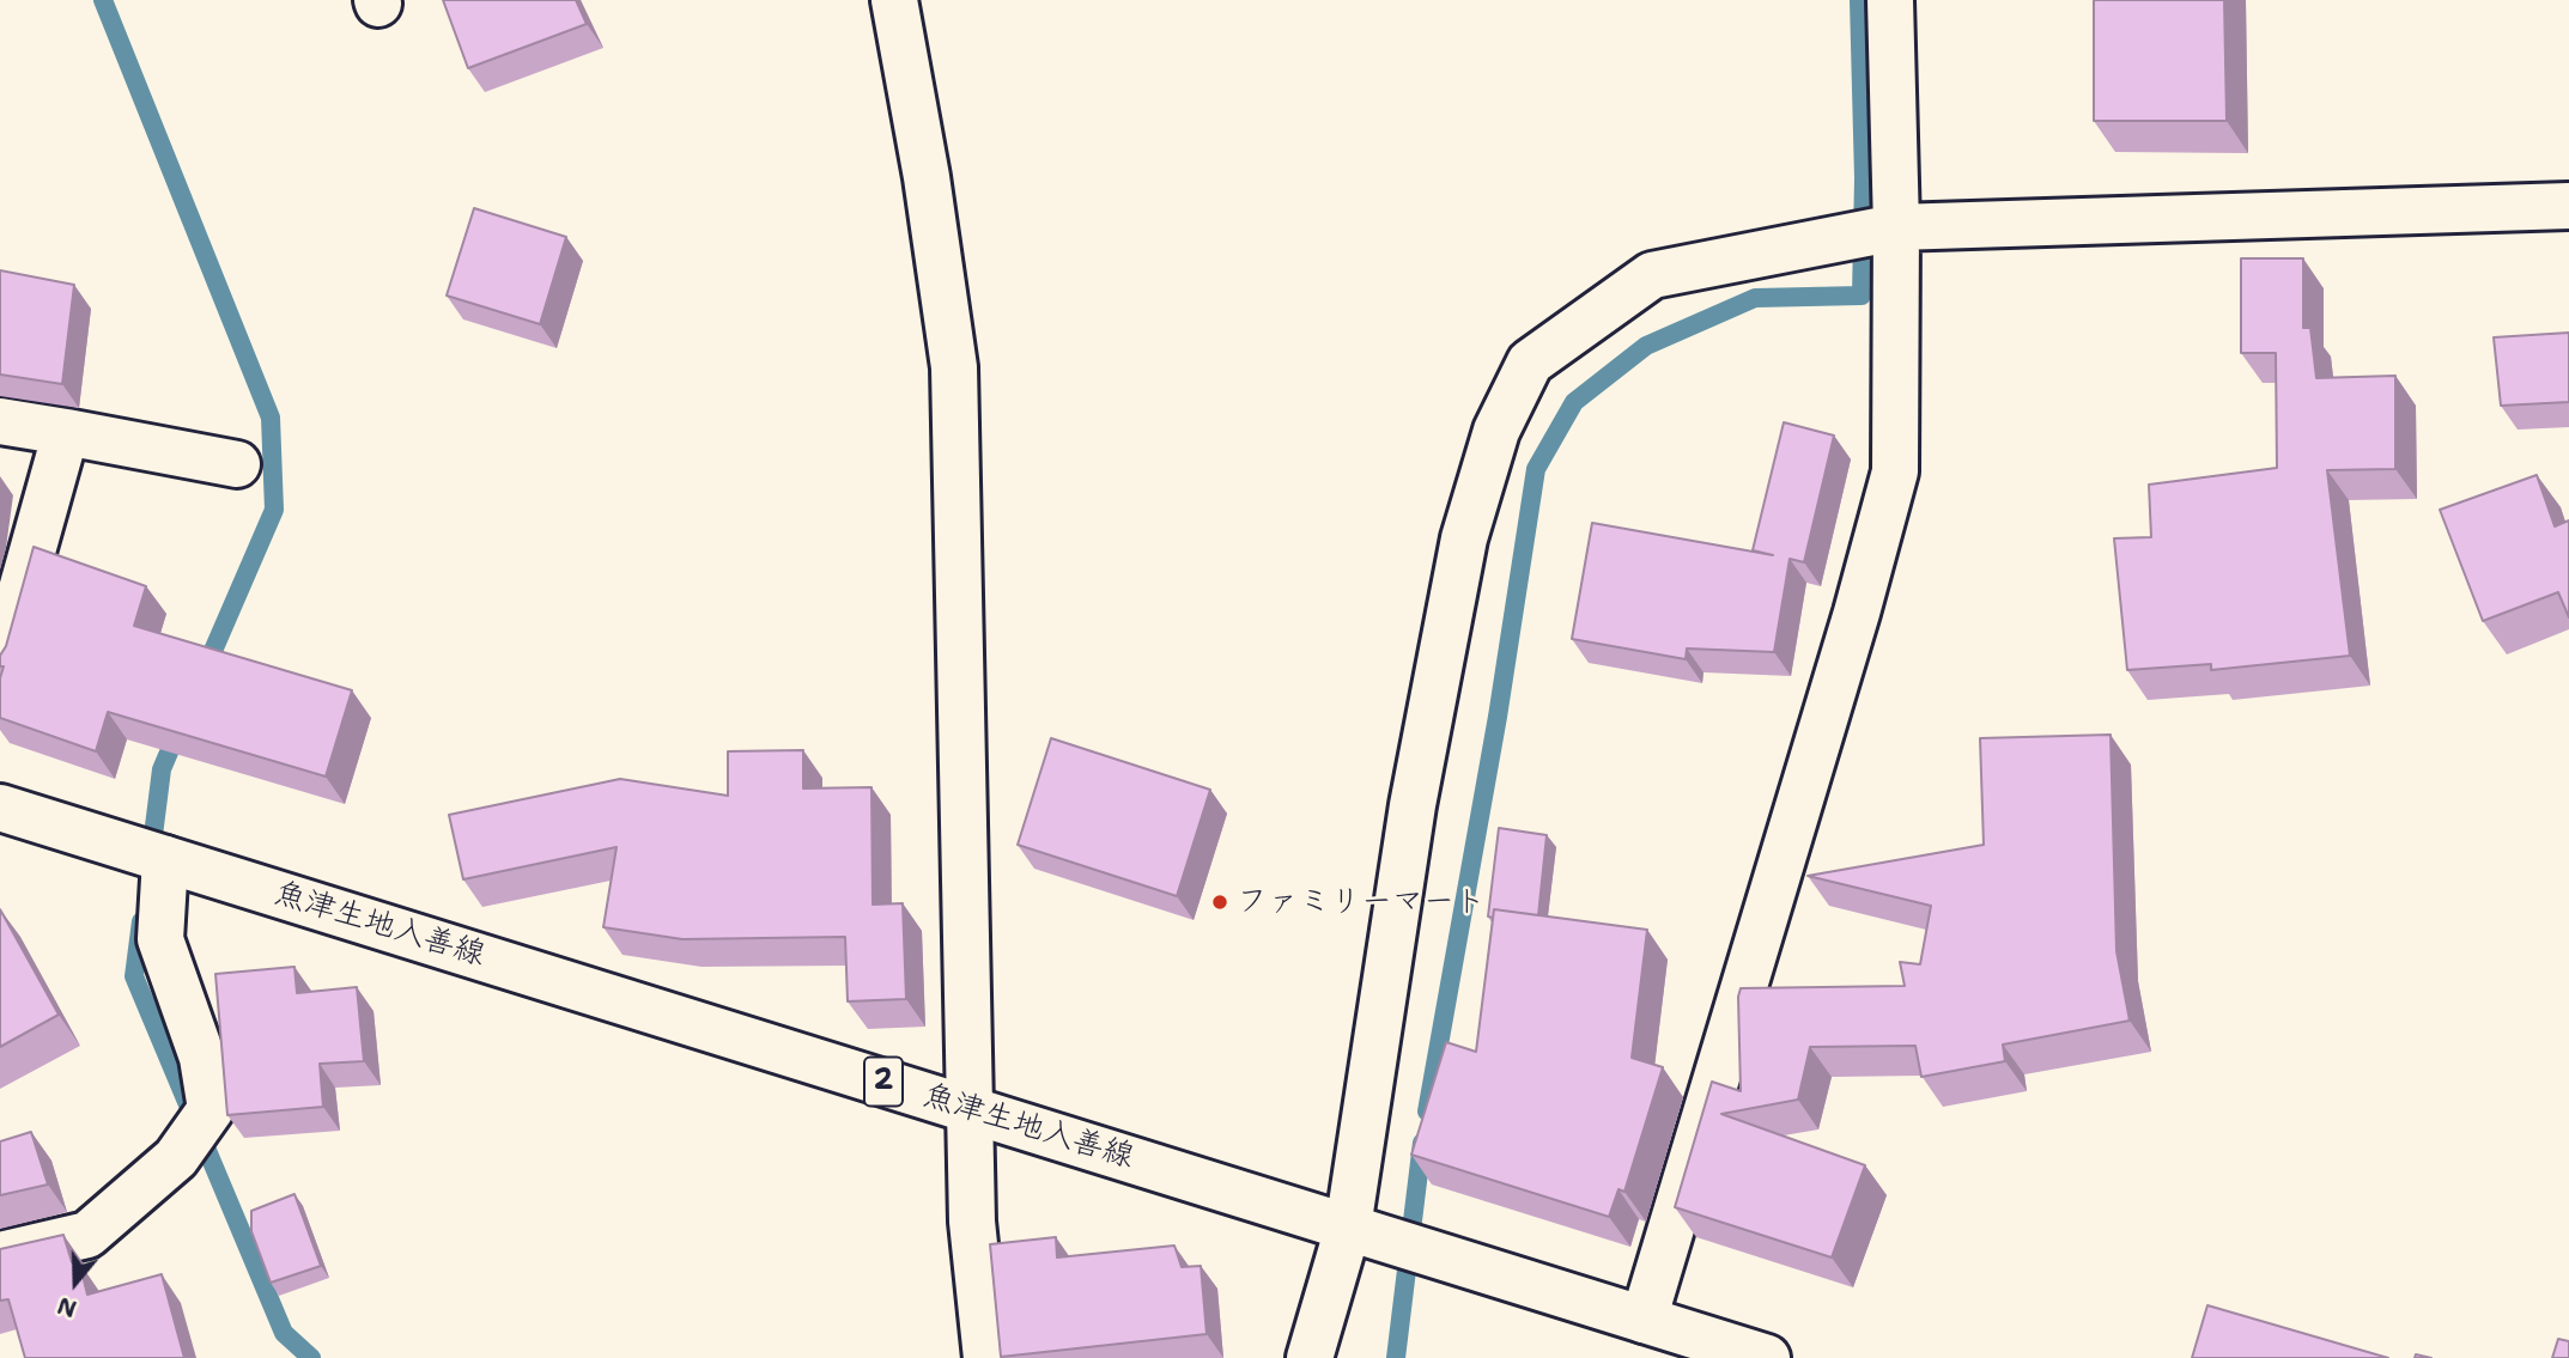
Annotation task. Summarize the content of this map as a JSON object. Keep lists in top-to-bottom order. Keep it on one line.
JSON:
{"streets":{"street":["魚津生地入善線","2"]},"places":["ファミリーマート"],"north":"bottom"}
